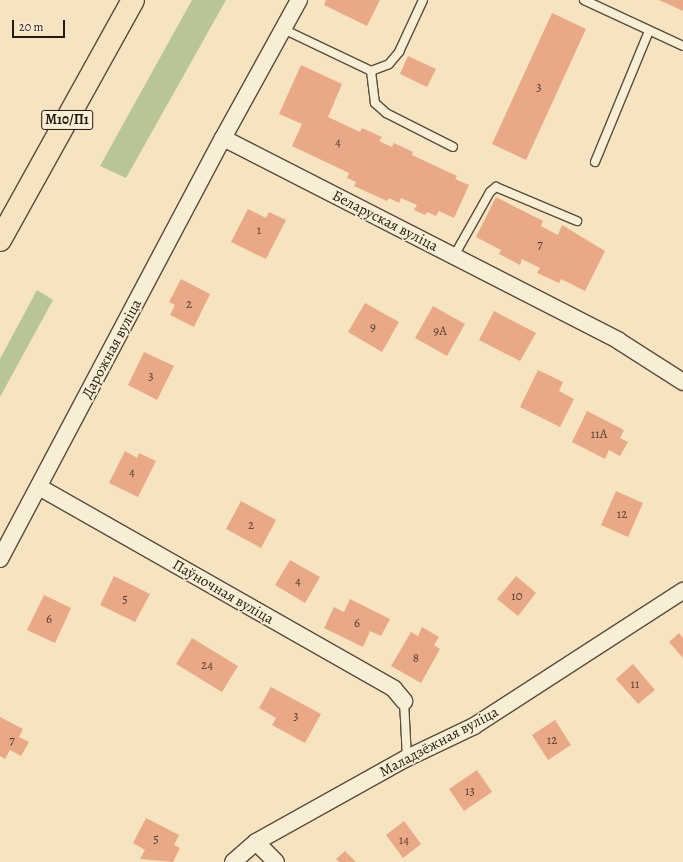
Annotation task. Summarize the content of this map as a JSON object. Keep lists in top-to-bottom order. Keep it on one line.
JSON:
{"streets":{"main road":["М10/П1"],"street":["Беларуская вуліца","Дарожная вуліца","Паўночная вуліца","Маладзёжная вуліца"]},"crossings":[["Беларуская вуліца","Дарожная вуліца"],["Дарожная вуліца","Паўночная вуліца"]],"house_numbers":["3","4","1","7","2","9","9А","3","11А","4","12","2","4","10","5","6","6","8","24","11","3","7","12","13","5","14"],"scale_bar":"20 m"}
